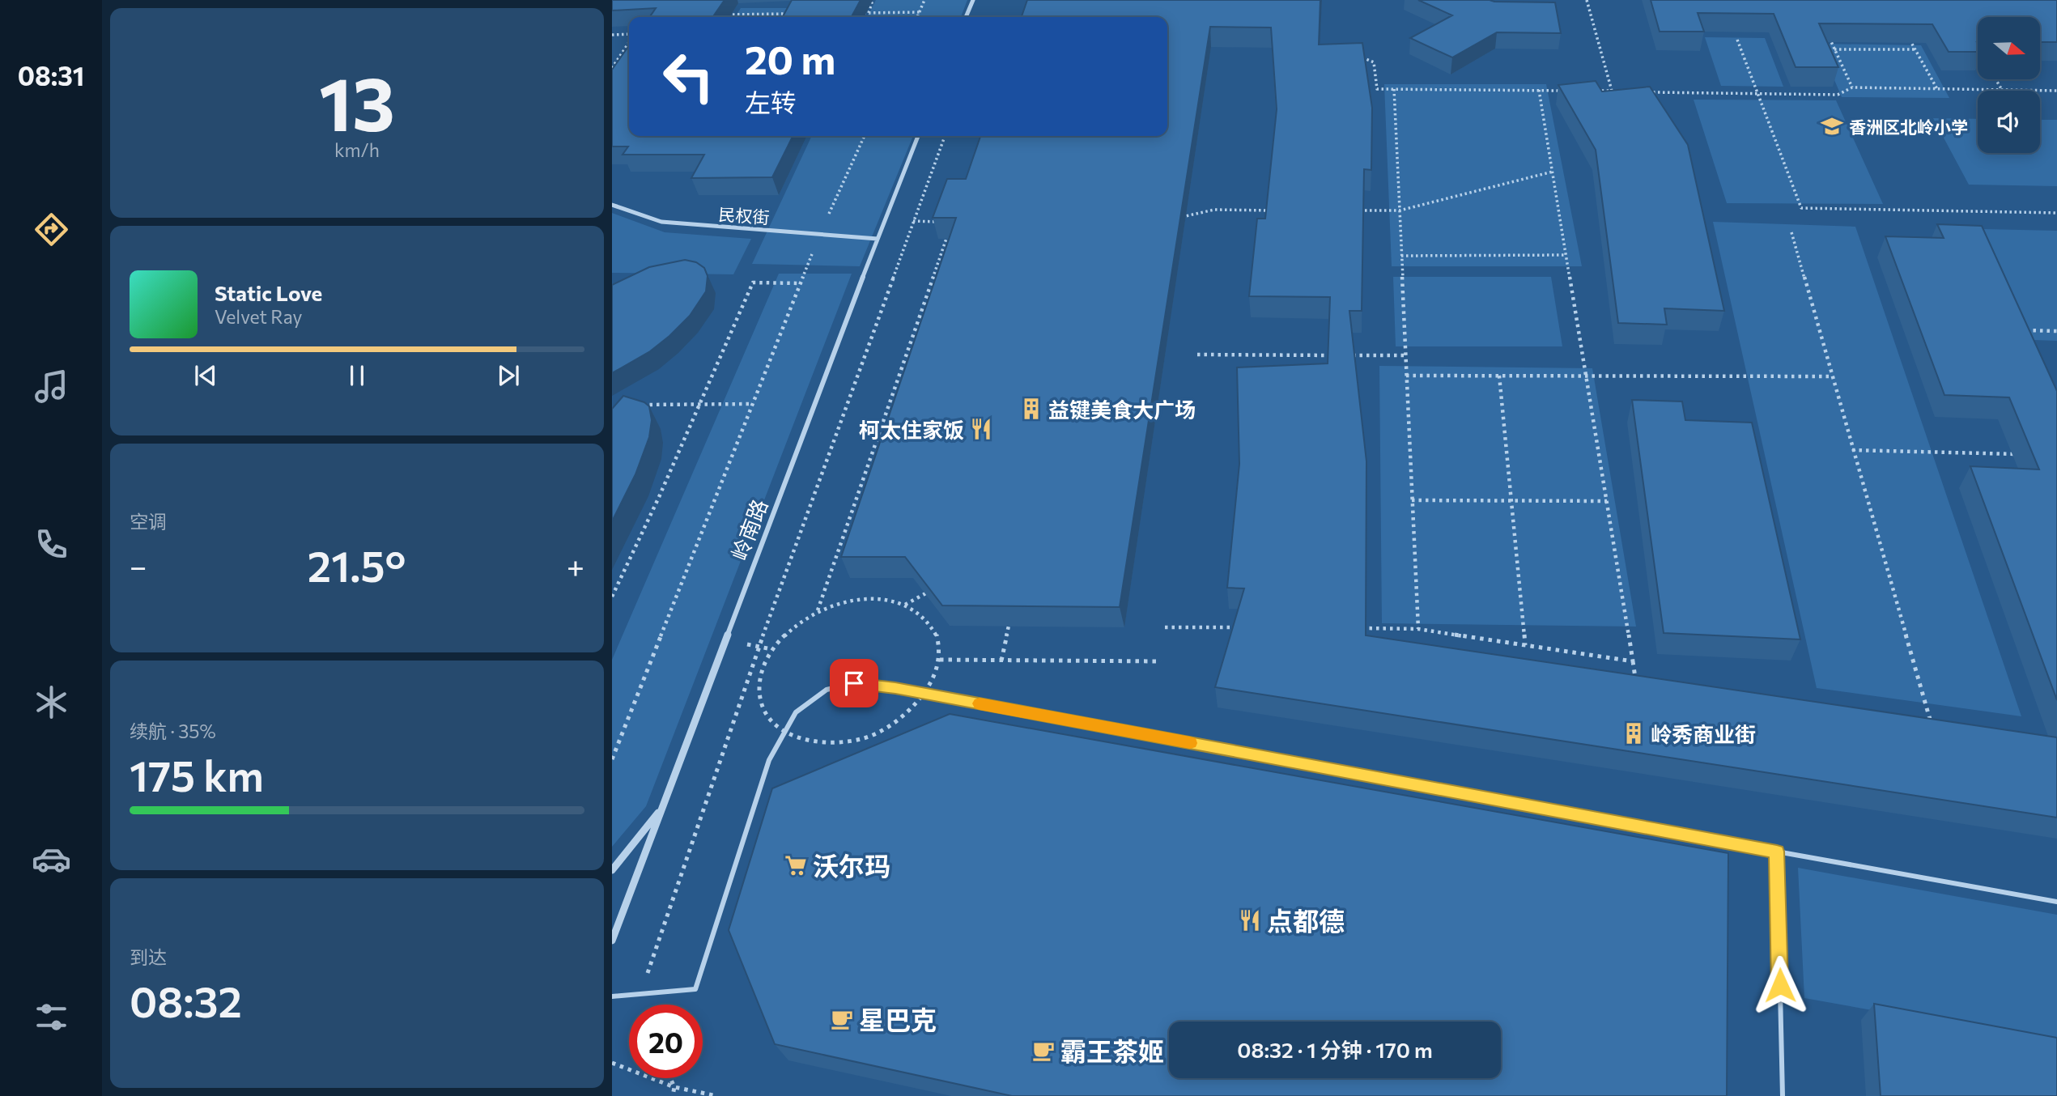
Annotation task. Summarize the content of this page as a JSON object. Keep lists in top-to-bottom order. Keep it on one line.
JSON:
{"streets":{"street":["民权街","岭南路"]},"crossings":[["民权街","岭南路"]],"places":{"school or university":["香洲区北岭小学"],"building":["益键美食大广场","岭秀商业街"],"restaurant":["柯太住家饭","点都德"],"supermarket":["沃尔玛"],"cafe":["星巴克","霸王茶姬"]},"north":"right","page":{"tabs":"08:31","tile":[["13","km/h"],"空调",["续航 · 35%","175 km"],["到达","08:32"]],"turn":["20 m","左转"],"song":["Static Love","Velvet Ray"],"heat":["−","21.5°","+"],"limit":"20","trip":"08:32 · 1 分钟 · 170 m"}}
